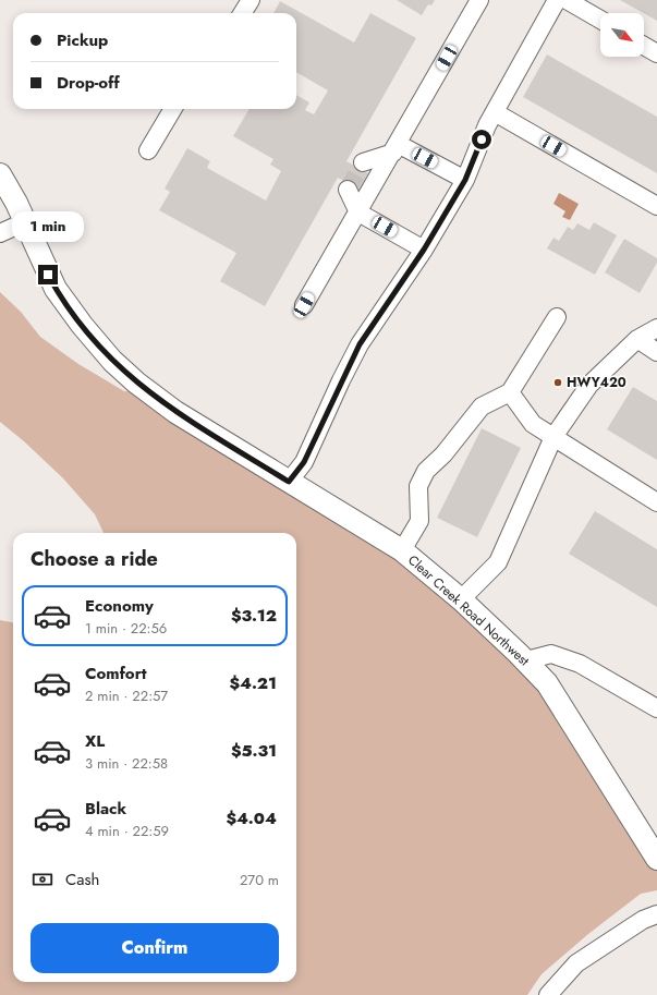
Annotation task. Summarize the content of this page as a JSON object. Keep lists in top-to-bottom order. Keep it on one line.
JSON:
{"streets":{"main road":["Clear Creek Road Northwest"]},"places":["HWY420"],"north":"bottom right","page":{"banner":["Pickup","Drop-off"],"bubble":"1 min","heading":"Choose a ride","list":[{"name":"Economy","note":"1 min · 22:56","value":"$3.12"},{"name":"Comfort","note":"2 min · 22:57","value":"$4.21"},{"name":"XL","note":"3 min · 22:58","value":"$5.31"},{"name":"Black","note":"4 min · 22:59","value":"$4.04"}],"pay":["Cash","270 m"],"buttons":"Confirm"}}
